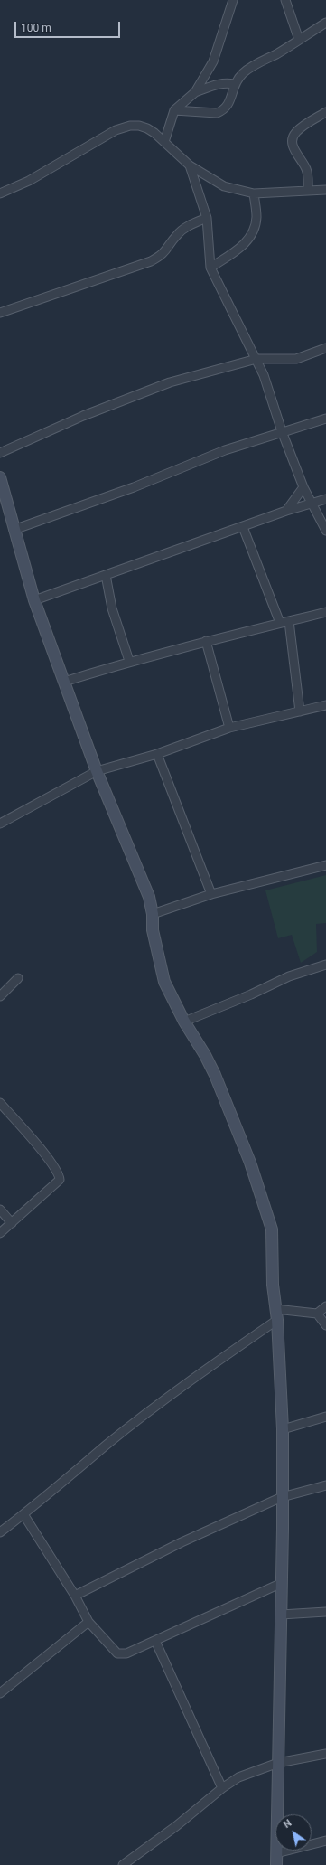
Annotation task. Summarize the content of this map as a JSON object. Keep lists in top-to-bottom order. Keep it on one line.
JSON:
{"scale_bar":"100 m","north":"top left"}
